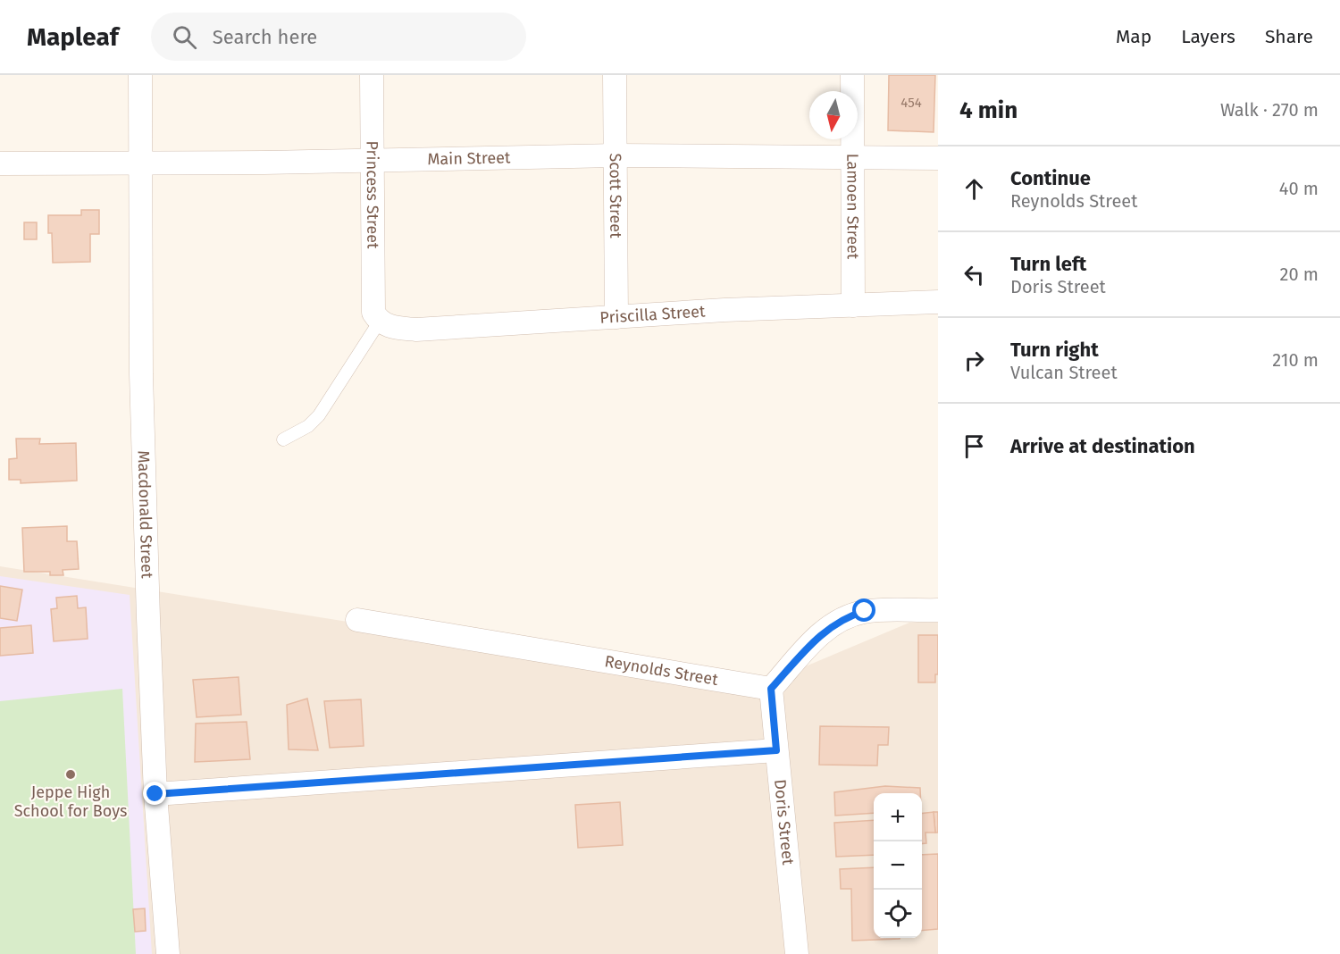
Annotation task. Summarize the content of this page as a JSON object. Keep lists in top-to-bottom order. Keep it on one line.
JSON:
{"streets":{"street":["Main Street","Princess Street","Scott Street","Lamoen Street","Priscilla Street","Macdonald Street","Reynolds Street","Doris Street"]},"crossings":[["Main Street","Princess Street"],["Main Street","Scott Street"],["Main Street","Lamoen Street"],["Main Street","Macdonald Street"],["Princess Street","Priscilla Street"],["Scott Street","Priscilla Street"],["Lamoen Street","Priscilla Street"],["Reynolds Street","Doris Street"]],"places":["Jeppe High School for Boys"],"house_numbers":["454"],"north":"bottom","page":{"header":"Mapleaf","search":"Search here","nav":["Map","Layers","Share"],"heading":["4 min","Walk · 270 m"],"list":[["Continue","Reynolds Street","40 m"],["Turn left","Doris Street","20 m"],["Turn right","Vulcan Street","210 m"],"Arrive at destination"],"map_buttons":["+","−"]}}
